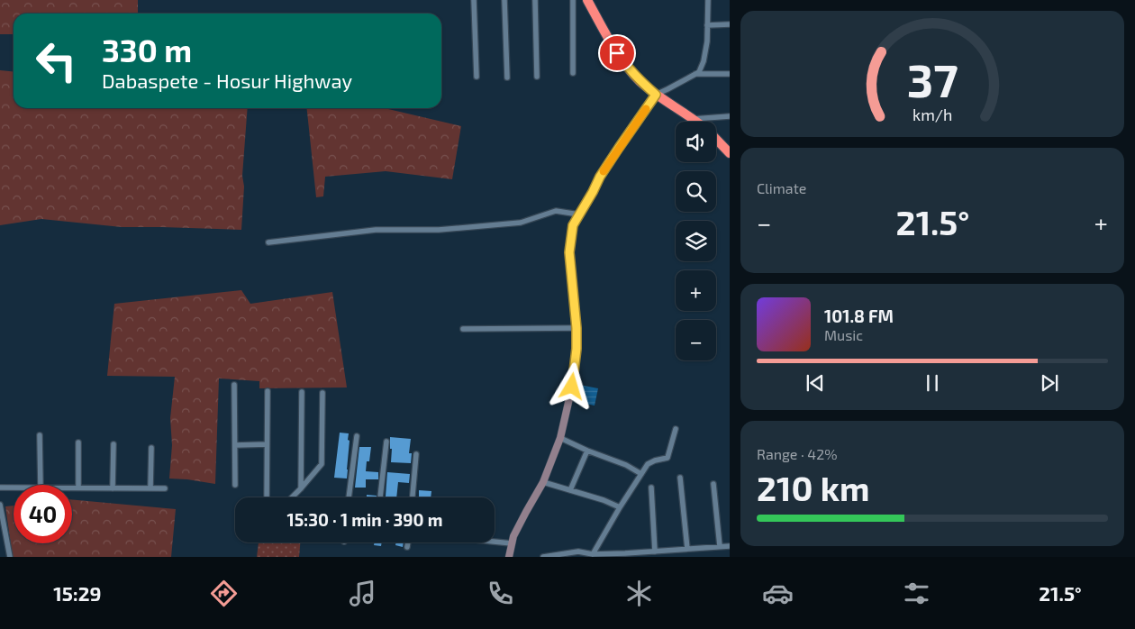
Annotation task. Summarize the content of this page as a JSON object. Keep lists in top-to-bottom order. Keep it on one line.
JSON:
{"page":{"turn":["330 m","Dabaspete - Hosur Highway"],"map_buttons":["+","−"],"tile":["Climate",["Range · 42%","210 km"]],"heat":["−","21.5°","+"],"song":["101.8 FM","Music"],"limit":"40","trip":"15:30 · 1 min · 390 m","tabs":["15:29","21.5°"],"gauge":["37","km/h"]}}
